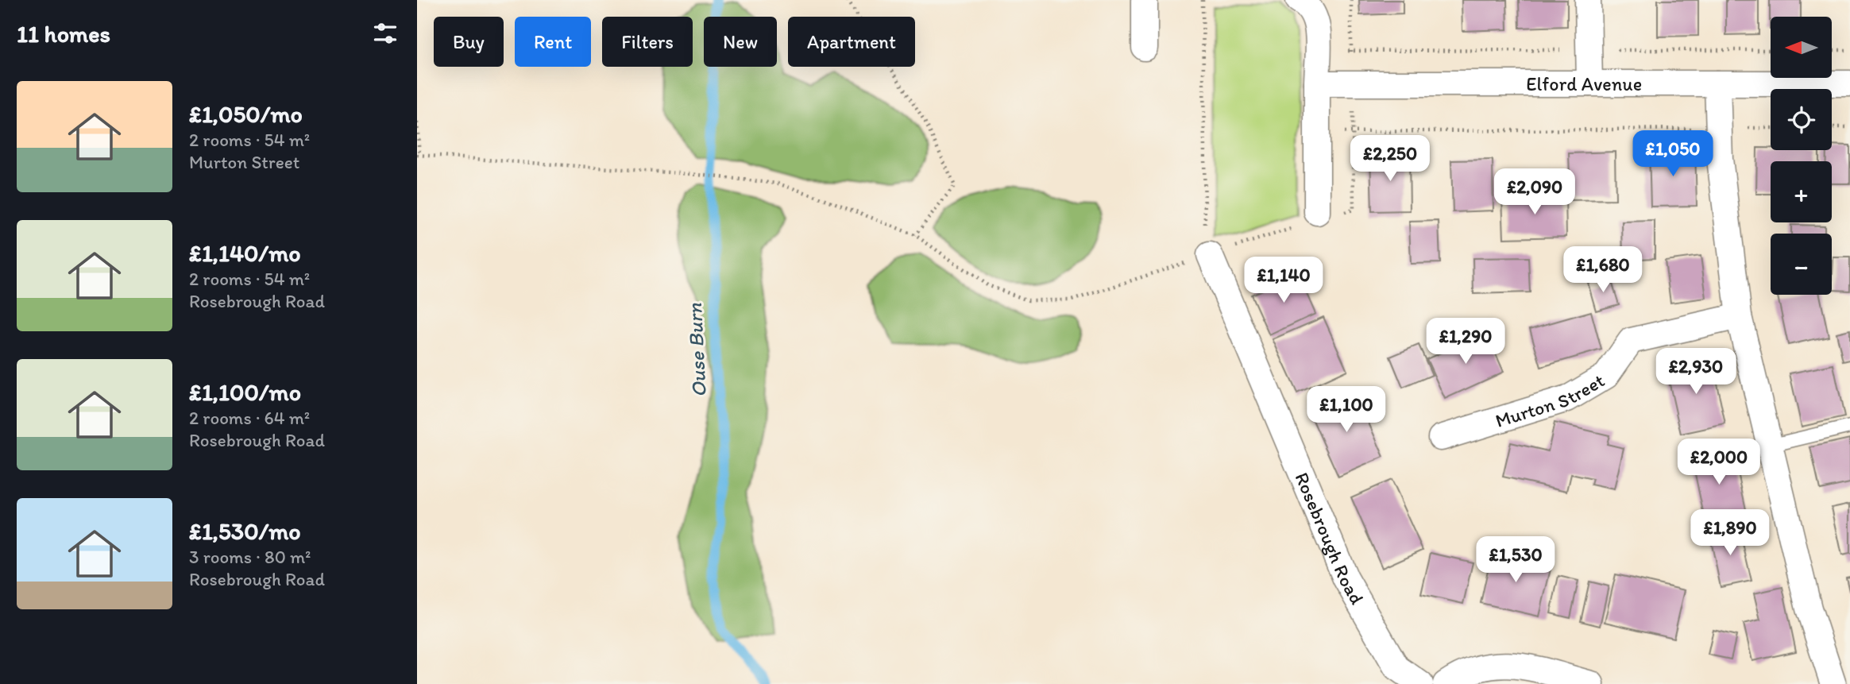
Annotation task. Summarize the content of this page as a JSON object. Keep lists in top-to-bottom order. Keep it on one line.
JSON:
{"streets":{"street":["Elford Avenue","Murton Street","Rosebrough Road"]},"water":["Ouse Burn"],"north":"left","page":{"heading":"11 homes","map_buttons":["+","−"],"chip":["Buy","Rent","Filters","New","Apartment"],"list":[{"name":"£1,050/mo","note":"2 rooms · 54 m² · Murton Street"},{"name":"£1,140/mo","note":"2 rooms · 54 m² · Rosebrough Road"},{"name":"£1,100/mo","note":"2 rooms · 64 m² · Rosebrough Road"},{"name":"£1,530/mo","note":"3 rooms · 80 m² · Rosebrough Road"}],"price":["£1,050","£2,250","£2,090","£1,680","£1,140","£1,290","£2,930","£1,100","£2,000","£1,890","£1,530"]}}
